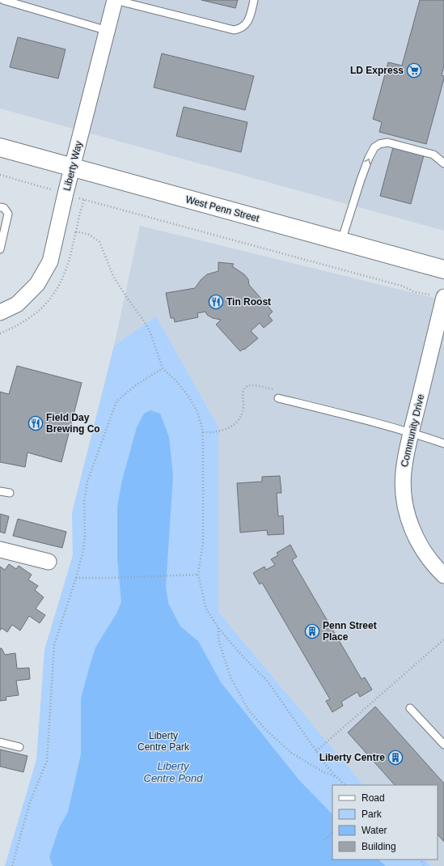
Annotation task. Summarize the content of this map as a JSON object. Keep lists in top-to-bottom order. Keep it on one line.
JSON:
{"streets":{"main road":["West Penn Street"],"street":["Liberty Way","Community Drive"]},"crossings":[["Liberty Way","West Penn Street"]],"water":["Liberty Centre Pond"],"parks":["Liberty Centre Park"],"places":{"supermarket":["LD Express"],"restaurant":["Tin Roost","Field Day Brewing Co"],"building":["Penn Street Place","Liberty Centre"]},"legend":["Road","Park","Water","Building"]}
